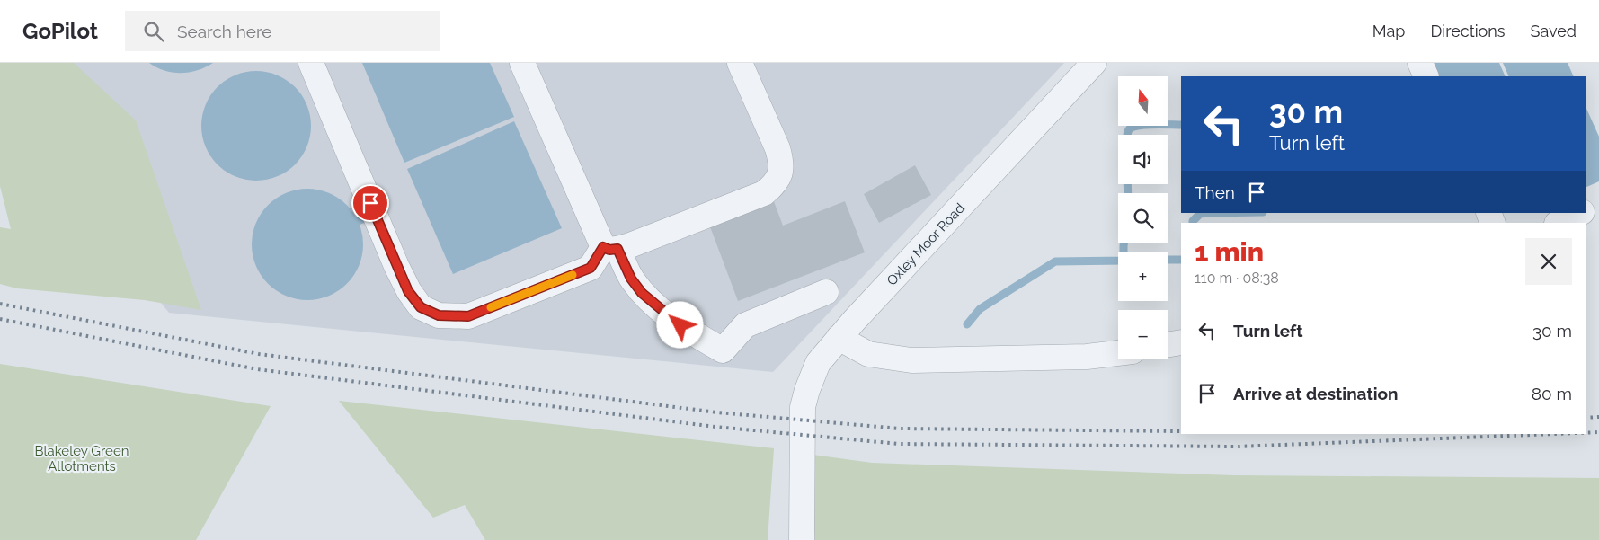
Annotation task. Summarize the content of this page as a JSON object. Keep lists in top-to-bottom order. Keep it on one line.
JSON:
{"streets":{"street":["Oxley Moor Road"]},"parks":["Blakeley Green Allotments"],"north":"top","page":{"header":"GoPilot","search":"Search here","nav":["Map","Directions","Saved"],"map_buttons":["+","−"],"turn":["30 m","Turn left"],"then":"Then","heading":["1 min","110 m · 08:38"],"list":[{"name":"Turn left","value":"30 m"},{"name":"Arrive at destination","value":"80 m"}]}}
